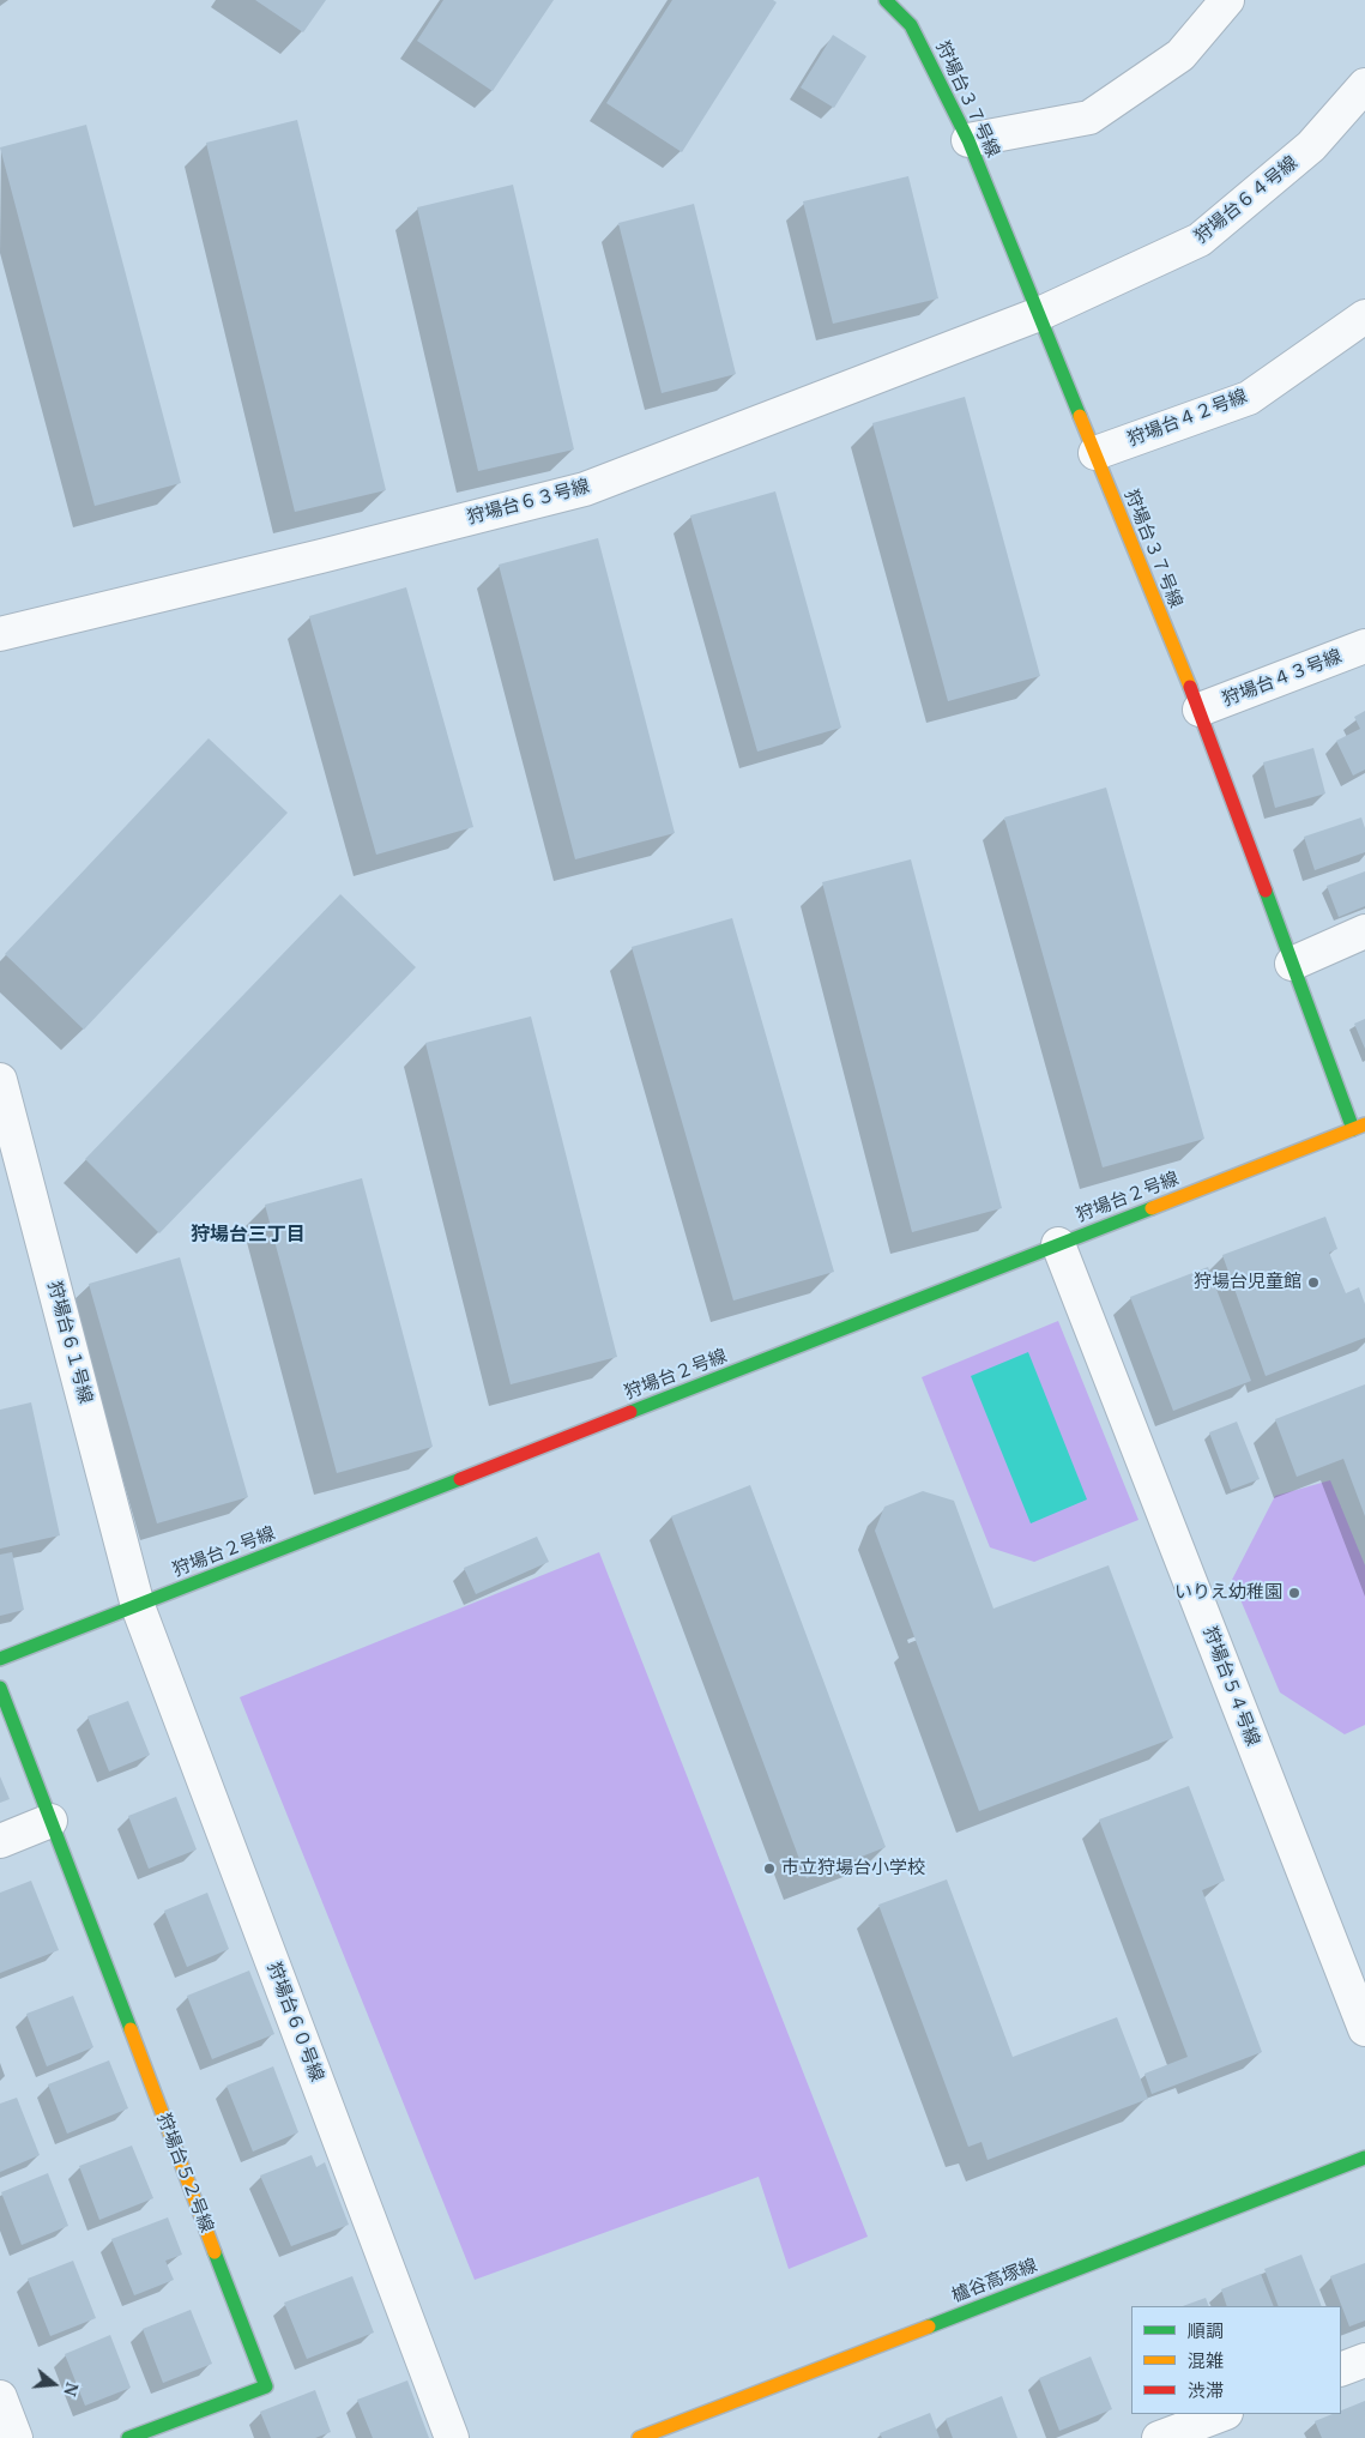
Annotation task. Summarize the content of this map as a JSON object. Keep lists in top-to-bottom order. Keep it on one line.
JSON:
{"streets":{"street":["狩場台３７号線","狩場台６４号線","狩場台４２号線","狩場台６３号線","狩場台４３号線","狩場台２号線","狩場台６１号線","狩場台５４号線","狩場台６０号線","狩場台５２号線","櫨谷高塚線"]},"crossings":[["狩場台３７号線","狩場台６４号線"],["狩場台３７号線","狩場台４２号線"],["狩場台３７号線","狩場台６３号線"],["狩場台３７号線","狩場台４３号線"],["狩場台３７号線","狩場台２号線"],["狩場台６４号線","狩場台６３号線"],["狩場台２号線","狩場台６１号線"],["狩場台２号線","狩場台５４号線"],["狩場台２号線","狩場台６０号線"],["狩場台６１号線","狩場台６０号線"]],"districts":["狩場台三丁目"],"places":["狩場台児童館","いりえ幼稚園","市立狩場台小学校"],"legend":["順調","混雑","渋滞"],"north":"right"}
